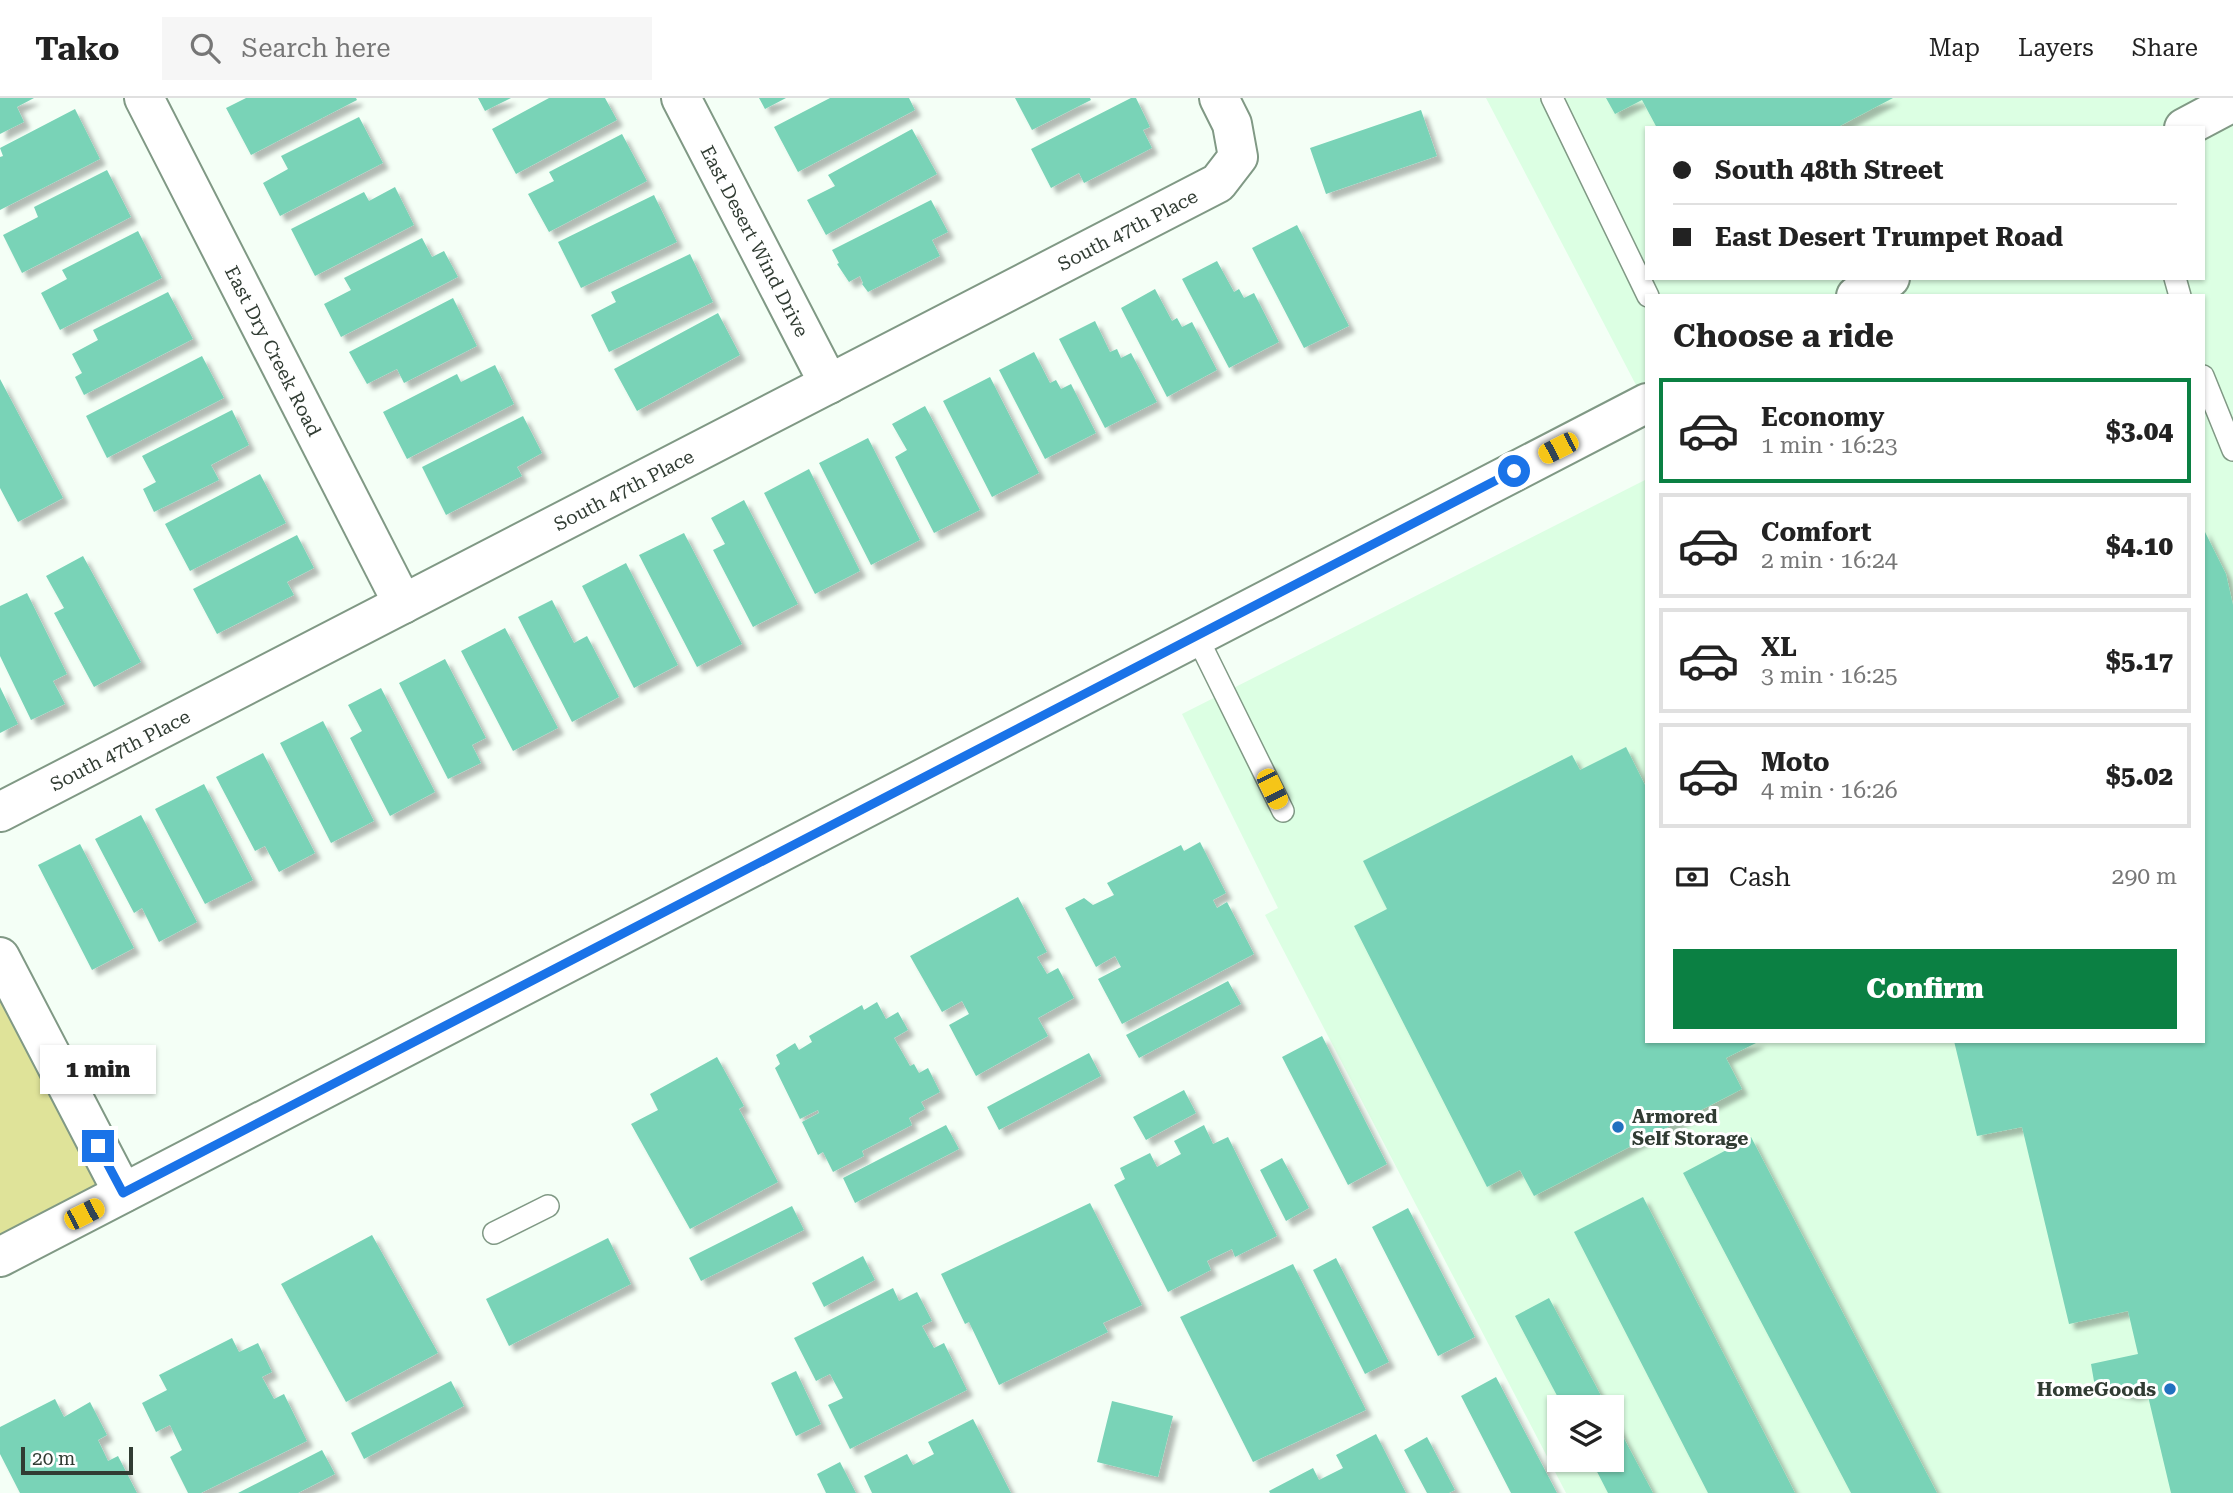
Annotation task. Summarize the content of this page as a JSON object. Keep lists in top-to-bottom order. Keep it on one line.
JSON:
{"streets":{"street":["South 47th Place","East Desert Wind Drive","East Dry Creek Road"]},"crossings":[["South 47th Place","East Desert Wind Drive"],["South 47th Place","East Dry Creek Road"]],"places":["Armored Self Storage","HomeGoods"],"scale_bar":"20 m","page":{"header":"Tako","search":"Search here","nav":["Map","Layers","Share"],"banner":["South 48th Street","East Desert Trumpet Road"],"heading":"Choose a ride","list":[{"name":"Economy","note":"1 min · 16:23","value":"$3.04"},{"name":"Comfort","note":"2 min · 16:24","value":"$4.10"},{"name":"XL","note":"3 min · 16:25","value":"$5.17"},{"name":"Moto","note":"4 min · 16:26","value":"$5.02"}],"pay":["Cash","290 m"],"buttons":"Confirm","bubble":"1 min","scale":"20 m"}}
